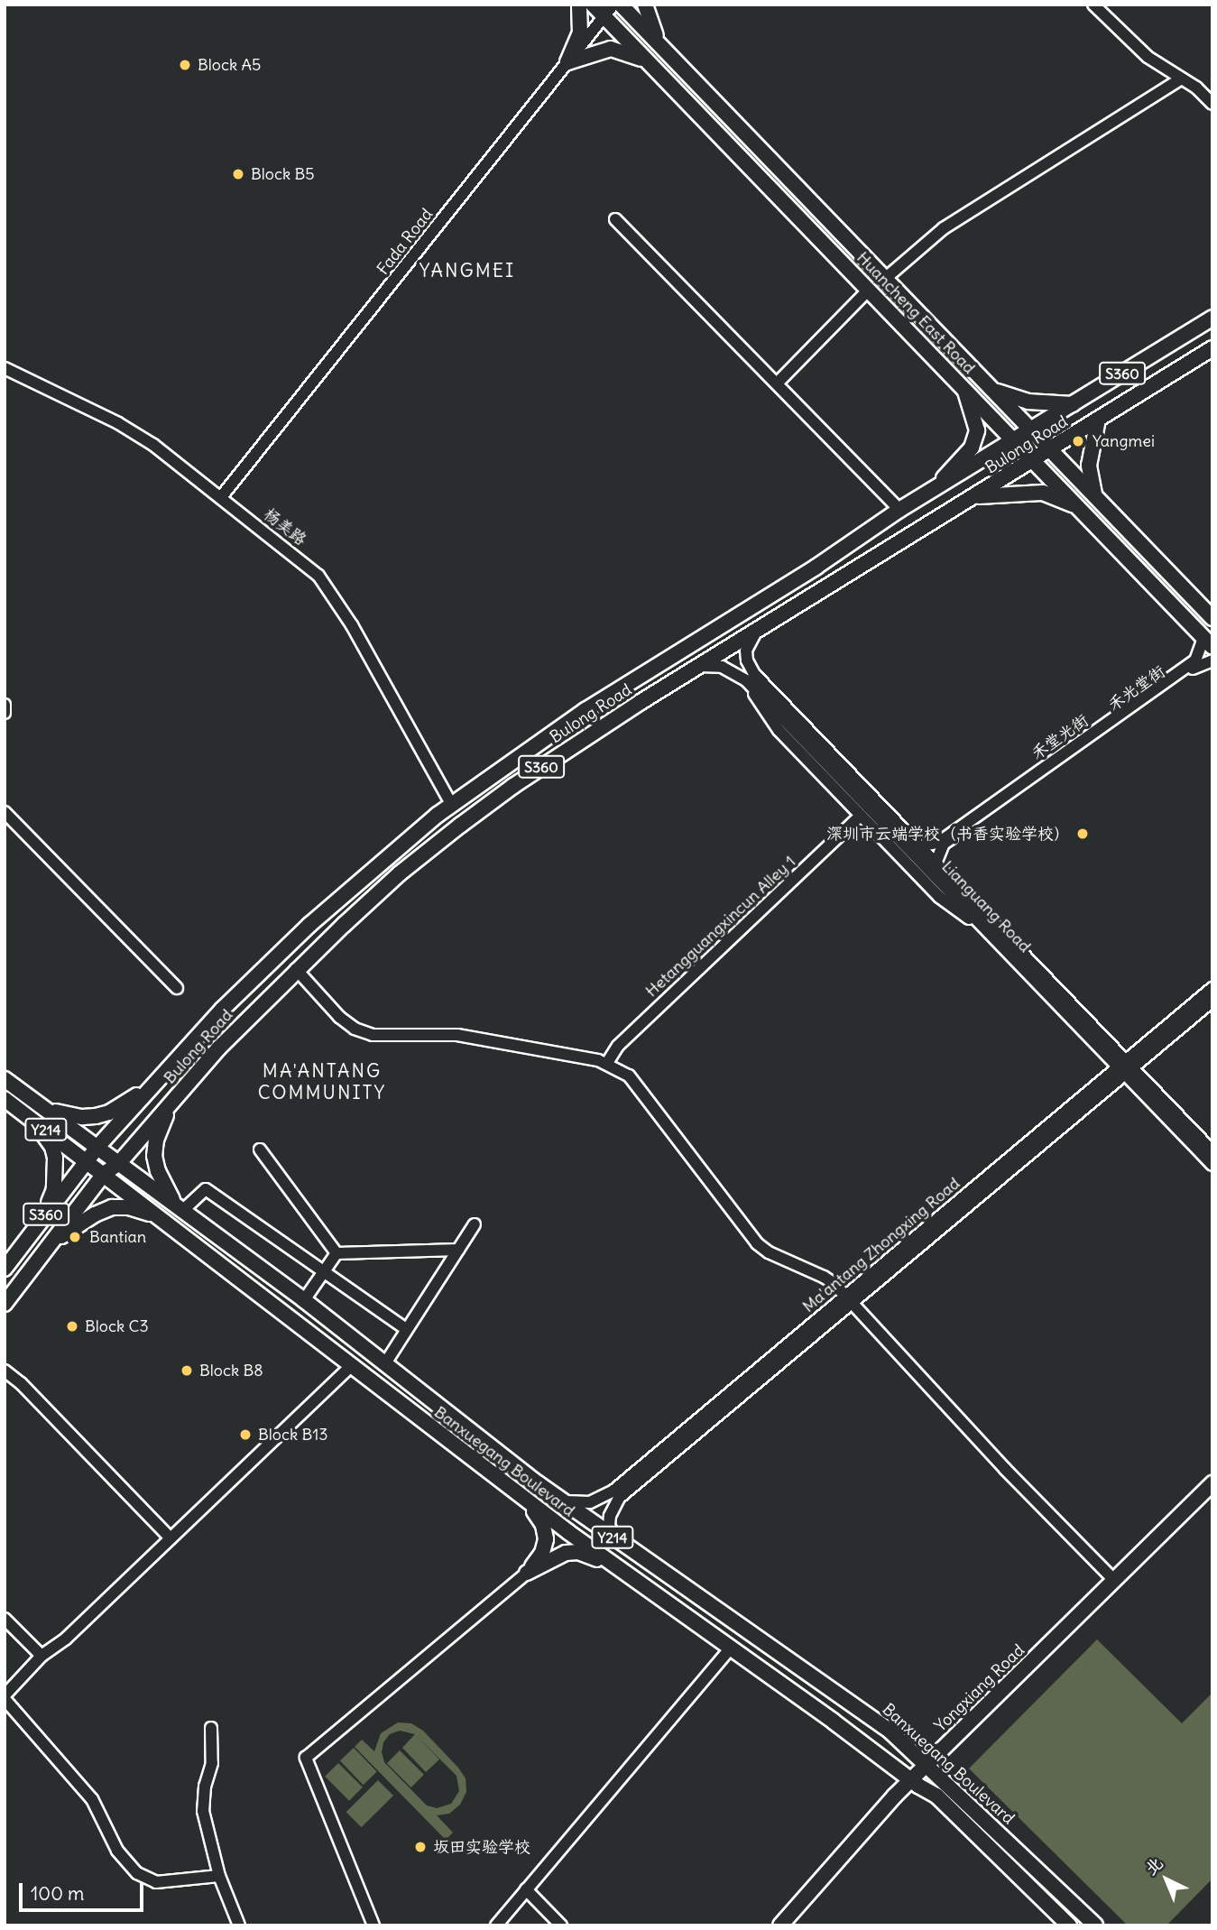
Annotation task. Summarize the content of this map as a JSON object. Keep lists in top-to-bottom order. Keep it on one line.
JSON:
{"streets":{"main road":["Huancheng East Road","S360","Bulong Road","Y214","Banxuegang Boulevard","Yongxiang Road"],"street":["Fada Road","杨美路","禾光堂街","禾堂光街","Lianguang Road","Hetangguangxincun Alley 1","Ma'antang Zhongxing Road"]},"crossings":[["Fada Road","Huancheng East Road"],["Fada Road","杨美路"],["Huancheng East Road","Bulong Road"],["Huancheng East Road","禾堂光街"],["Bulong Road","杨美路"],["Bulong Road","Lianguang Road"],["Bulong Road","Y214"],["Bulong Road","Banxuegang Boulevard"],["禾光堂街","Lianguang Road"],["禾堂光街","Lianguang Road"],["Lianguang Road","Ma'antang Zhongxing Road"],["Y214","Banxuegang Boulevard"],["Ma'antang Zhongxing Road","Banxuegang Boulevard"],["Banxuegang Boulevard","Yongxiang Road"]],"districts":["YANGMEI","MA'ANTANG COMMUNITY"],"places":["Block A5","Block B5","Yangmei","深圳市云端学校（书香实验学校）","Bantian","Block C3","Block B8","Block B13","坂田实验学校"],"scale_bar":"100 m","north":"top left"}
